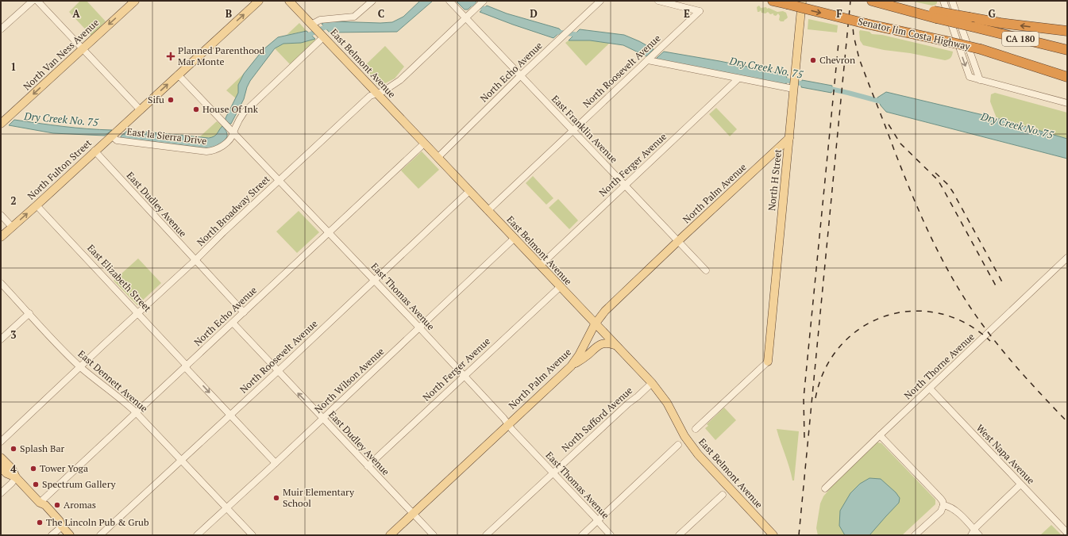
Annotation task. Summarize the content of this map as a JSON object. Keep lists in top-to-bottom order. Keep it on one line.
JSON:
{"streets":{"highway":["Senator Jim Costa Highway","CA 180"],"main road":["North Van Ness Avenue","East Belmont Avenue","North Fulton Street","North H Street","North Palm Avenue"],"street":["North Roosevelt Avenue","North Echo Avenue","East Franklin Avenue","East la Sierra Drive","North Ferger Avenue","East Dudley Avenue","North Broadway Street","East Elizabeth Street","East Thomas Avenue","North Thorne Avenue","North Wilson Avenue","East Dennett Avenue","North Safford Avenue","West Napa Avenue"]},"crossings":[["Senator Jim Costa Highway","CA 180"],["East Belmont Avenue","North Roosevelt Avenue"],["East Belmont Avenue","North Echo Avenue"],["East Belmont Avenue","East la Sierra Drive"],["East Belmont Avenue","North Ferger Avenue"],["East Belmont Avenue","North Palm Avenue"],["East Belmont Avenue","North Broadway Street"],["East Belmont Avenue","North Wilson Avenue"],["East Belmont Avenue","North Safford Avenue"],["North Roosevelt Avenue","East Franklin Avenue"],["North Roosevelt Avenue","East Dudley Avenue"],["North Roosevelt Avenue","East Elizabeth Street"],["North Roosevelt Avenue","East Thomas Avenue"],["North Roosevelt Avenue","East Dennett Avenue"],["North Echo Avenue","East Franklin Avenue"],["North Echo Avenue","East Dudley Avenue"],["North Echo Avenue","East Elizabeth Street"],["North Echo Avenue","East Thomas Avenue"],["North Echo Avenue","East Dennett Avenue"],["East Franklin Avenue","North Ferger Avenue"],["East Franklin Avenue","North Palm Avenue"],["East Franklin Avenue","North Broadway Street"],["East la Sierra Drive","North Fulton Street"],["East la Sierra Drive","East Thomas Avenue"],["North Ferger Avenue","East Dudley Avenue"],["North Ferger Avenue","East Thomas Avenue"],["North Fulton Street","East Dudley Avenue"],["North Fulton Street","East Elizabeth Street"],["North Fulton Street","East Thomas Avenue"],["North H Street","North Palm Avenue"],["North Palm Avenue","East Dudley Avenue"],["North Palm Avenue","East Thomas Avenue"],["East Dudley Avenue","North Broadway Street"],["East Dudley Avenue","North Wilson Avenue"],["North Broadway Street","East Elizabeth Street"],["North Broadway Street","East Thomas Avenue"],["North Broadway Street","East Dennett Avenue"],["East Elizabeth Street","North Wilson Avenue"],["East Thomas Avenue","North Wilson Avenue"],["East Thomas Avenue","North Safford Avenue"],["North Thorne Avenue","West Napa Avenue"],["North Wilson Avenue","East Dennett Avenue"]],"one_way":["North Van Ness Avenue","North Fulton Street"],"water":["Dry Creek No. 75"],"places":{"health":["Planned Parenthood Mar Monte"],"other":["Chevron","Sifu","House Of Ink","Splash Bar","Tower Yoga","Spectrum Gallery","Muir Elementary School","Aromas","The Lincoln Pub & Grub"]},"grid":{"columns":["A","B","C","D","E","F","G"],"rows":["1","2","3","4"]}}
